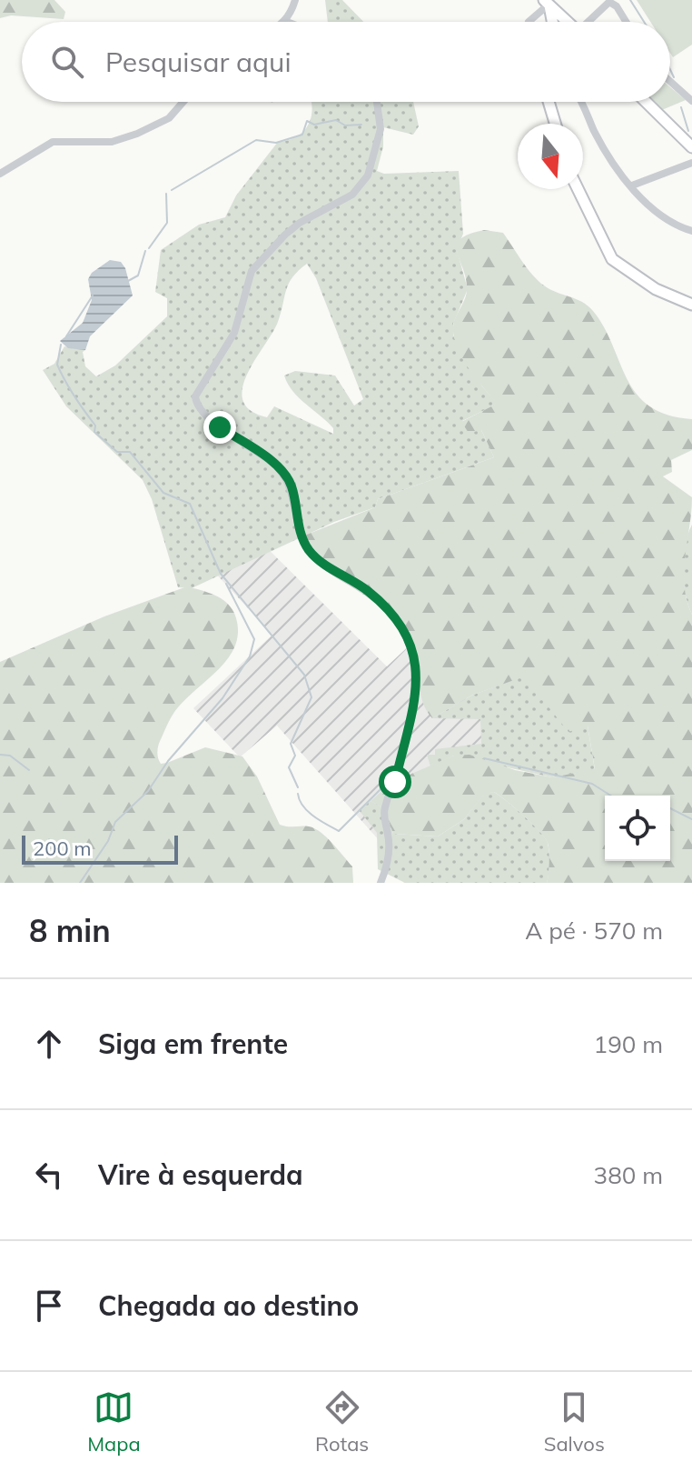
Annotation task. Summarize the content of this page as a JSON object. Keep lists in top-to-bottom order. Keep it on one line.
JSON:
{"scale_bar":"200 m","north":"bottom","page":{"search":"Pesquisar aqui","scale":"200 m","heading":["8 min","A pé · 570 m"],"list":[["Siga em frente","190 m"],["Vire à esquerda","380 m"],"Chegada ao destino"],"nav":["Mapa","Rotas","Salvos"]}}
